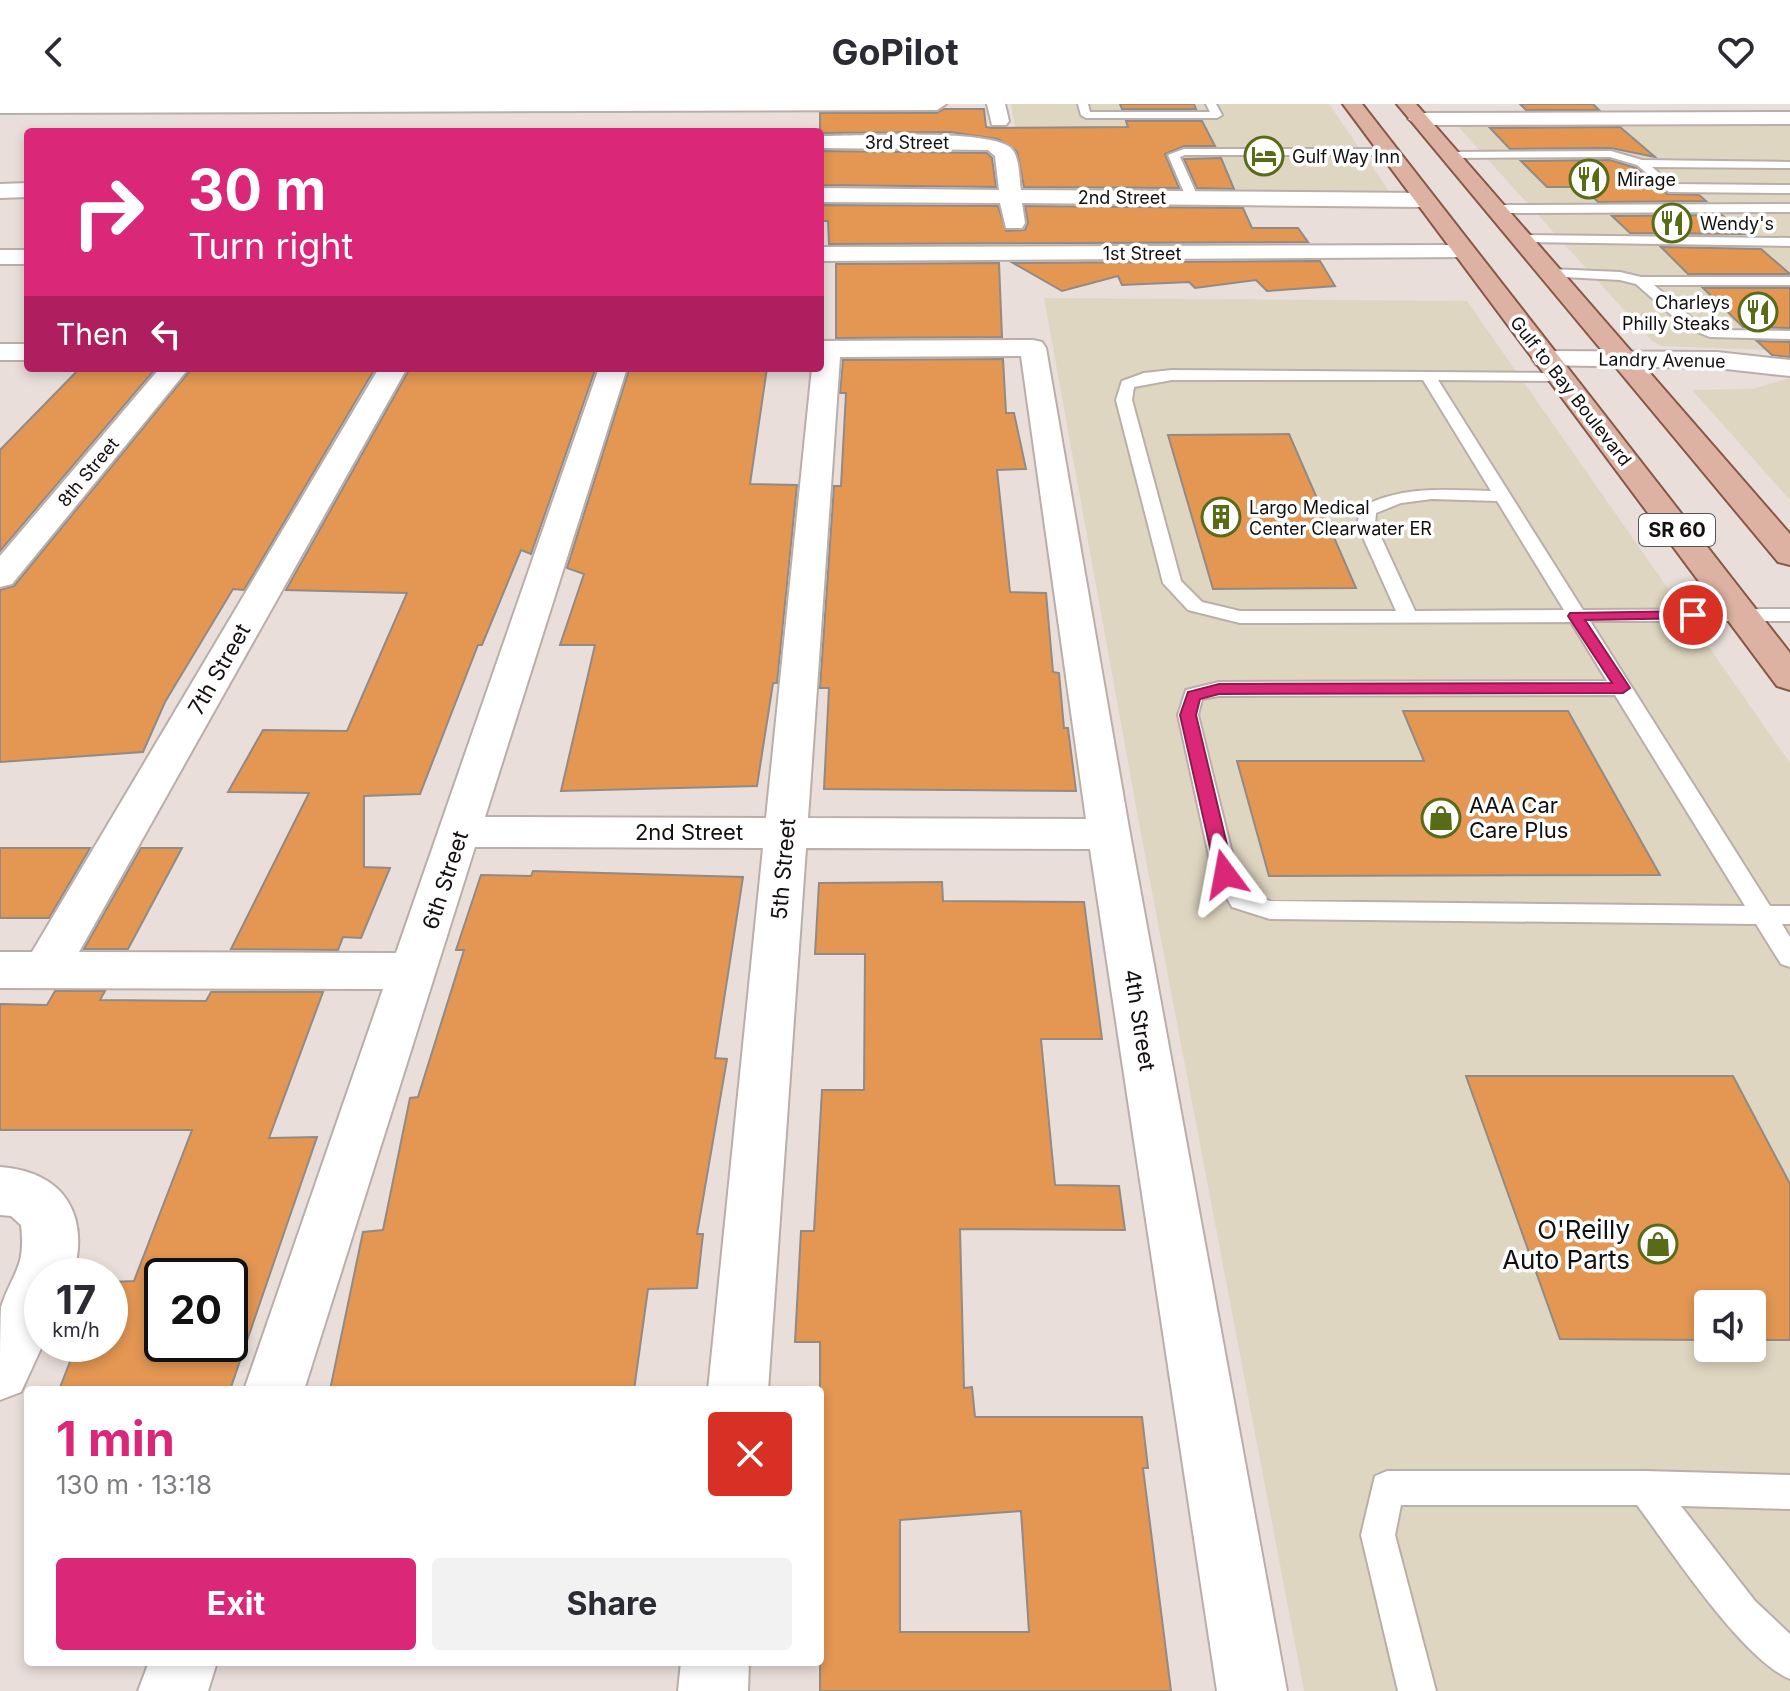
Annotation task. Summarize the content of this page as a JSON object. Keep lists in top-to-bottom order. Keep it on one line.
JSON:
{"streets":{"main road":["Gulf to Bay Boulevard","SR 60"],"street":["3rd Street","2nd Street","1st Street","Landry Avenue","8th Street","7th Street","5th Street","6th Street","4th Street"]},"crossings":[["3rd Street","2nd Street"],["2nd Street","Gulf to Bay Boulevard"],["2nd Street","5th Street"],["2nd Street","6th Street"],["2nd Street","4th Street"],["1st Street","Gulf to Bay Boulevard"],["Landry Avenue","Gulf to Bay Boulevard"],["Landry Avenue","SR 60"]],"places":{"hotel":["Gulf Way Inn"],"restaurant":["Mirage","Wendy's","Charleys Philly Steaks"],"building":["Largo Medical Center Clearwater ER"],"shop":["AAA Car Care Plus","O'Reilly Auto Parts"]},"page":{"header":"GoPilot","turn":["30 m","Turn right"],"then":"Then","speed":"17 km/h","limit":"20","heading":["1 min","130 m · 13:18"],"buttons":["Exit","Share"]}}
